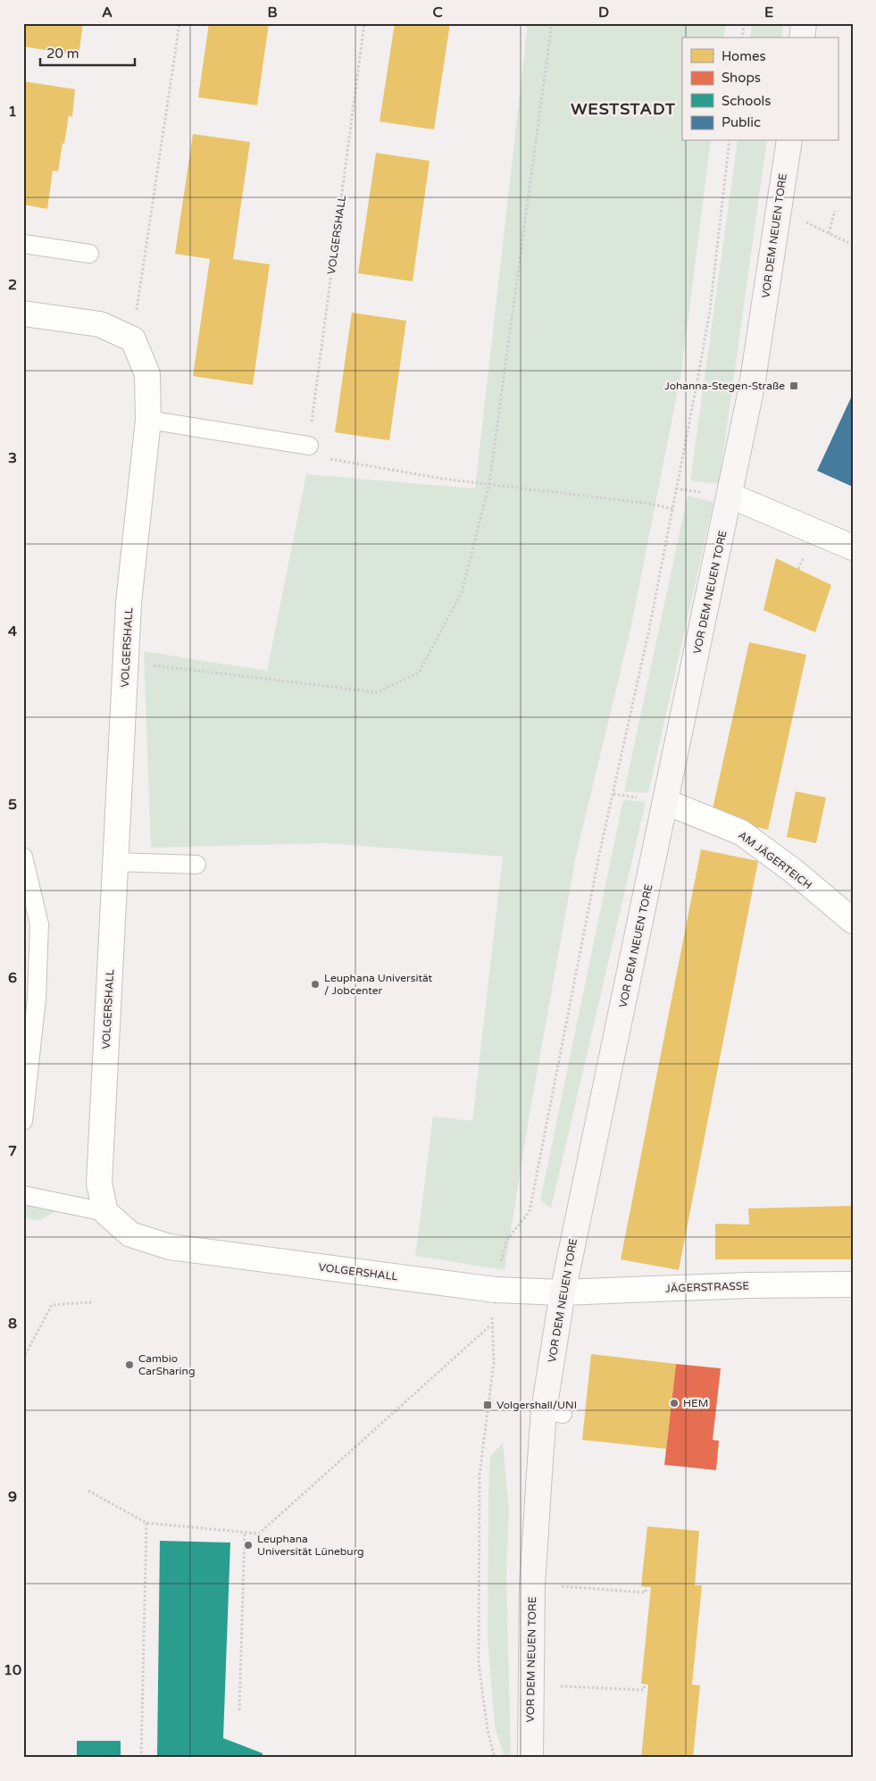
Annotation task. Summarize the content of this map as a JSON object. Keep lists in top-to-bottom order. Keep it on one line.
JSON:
{"streets":{"main road":["VOR DEM NEUEN TORE"],"street":["VOLGERSHALL","AM JÄGERTEICH","JÄGERSTRASSE"]},"crossings":[["VOLGERSHALL","VOR DEM NEUEN TORE"],["VOLGERSHALL","JÄGERSTRASSE"],["VOR DEM NEUEN TORE","AM JÄGERTEICH"],["VOR DEM NEUEN TORE","JÄGERSTRASSE"]],"districts":["WESTSTADT"],"places":{"transit":["Johanna-Stegen-Straße","Volgershall/UNI"],"other":["Leuphana Universität / Jobcenter","Cambio CarSharing","HEM","Leuphana Universität Lüneburg"]},"legend":["Homes","Shops","Schools","Public"],"scale_bar":"20 m","grid":{"columns":["A","B","C","D","E"],"rows":["1","2","3","4","5","6","7","8","9","10"]}}
